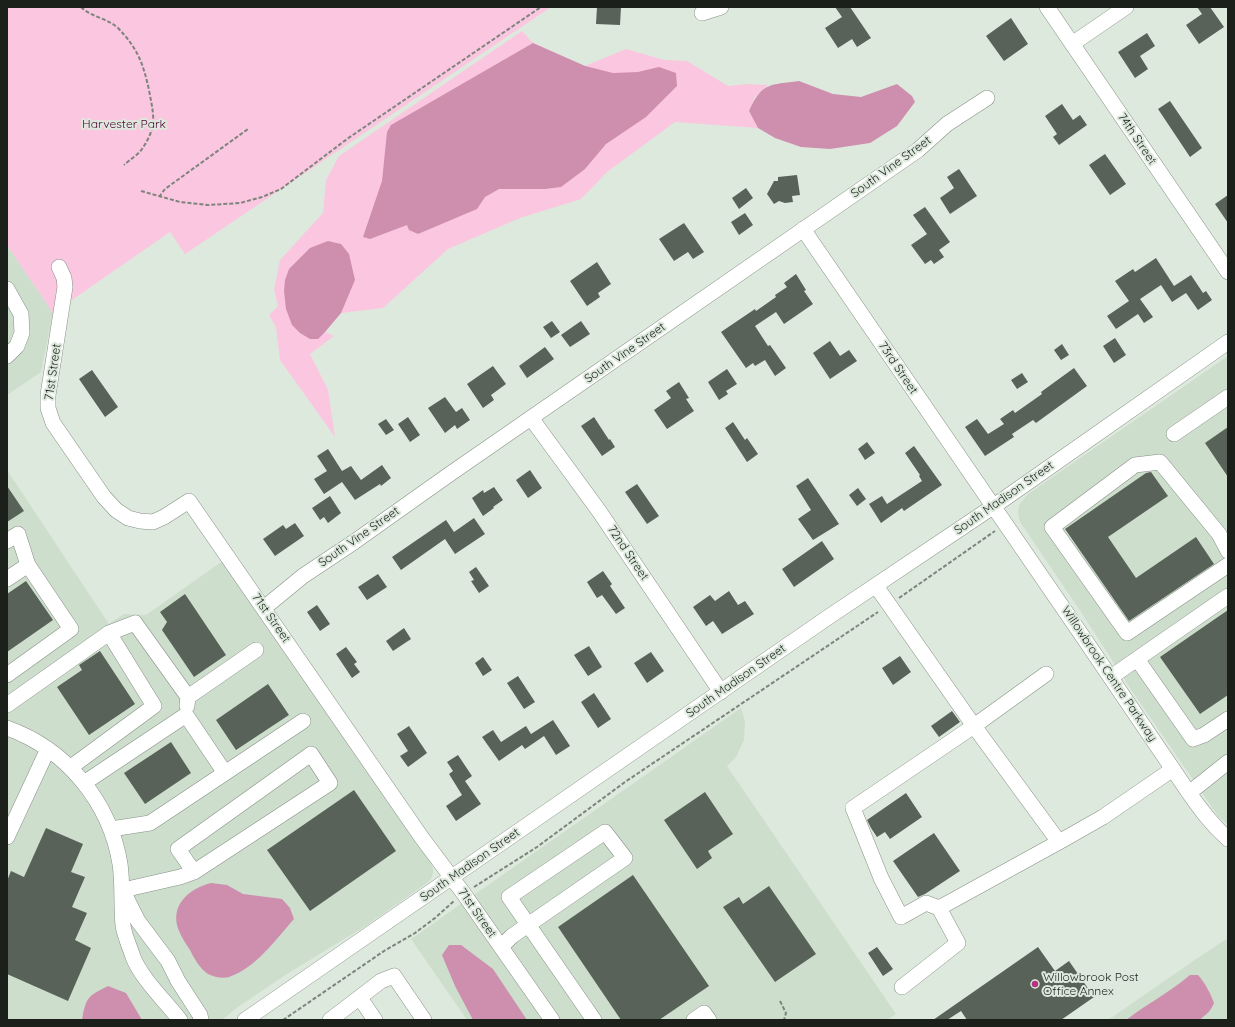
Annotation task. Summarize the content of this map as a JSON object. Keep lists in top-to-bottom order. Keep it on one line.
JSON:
{"streets":{"street":["74th Street","South Vine Street","73rd Street","71st Street","South Madison Street","72nd Street","Willowbrook Centre Parkway"]},"crossings":[["South Vine Street","73rd Street"],["South Vine Street","71st Street"],["South Vine Street","72nd Street"],["73rd Street","South Madison Street"],["73rd Street","Willowbrook Centre Parkway"],["71st Street","South Madison Street"],["South Madison Street","72nd Street"],["South Madison Street","Willowbrook Centre Parkway"]],"parks":["Harvester Park"],"places":["Willowbrook Post Office Annex"]}
